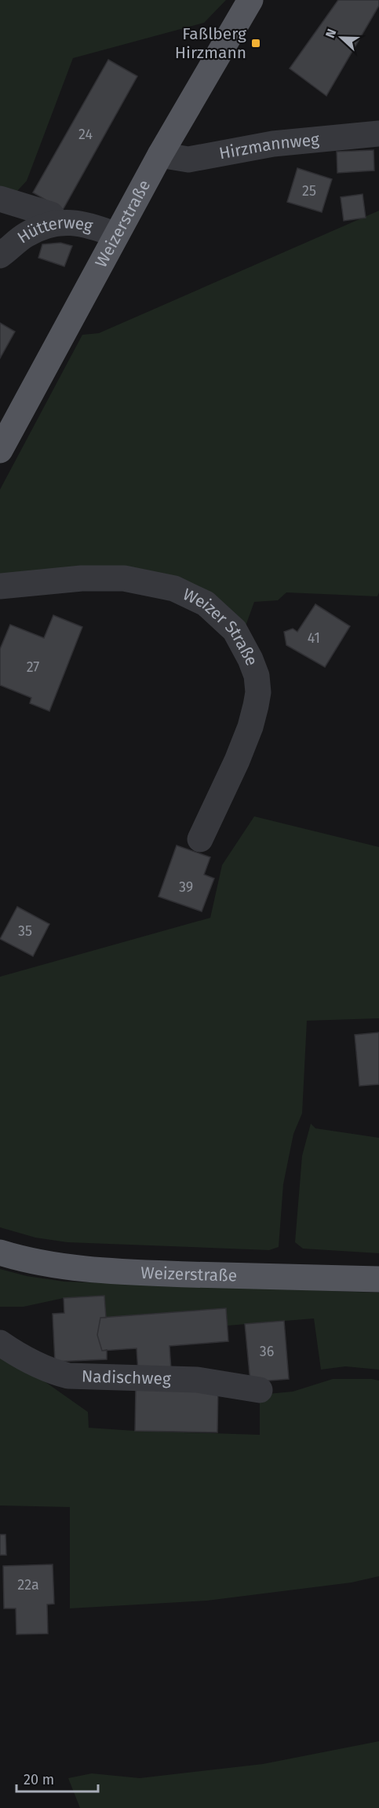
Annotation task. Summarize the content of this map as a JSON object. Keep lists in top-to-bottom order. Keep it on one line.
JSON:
{"streets":{"main road":["Weizerstraße"],"street":["Hirzmannweg","Hütterweg","Weizer Straße","Nadischweg"]},"crossings":[["Hirzmannweg","Weizerstraße"],["Weizerstraße","Hütterweg"]],"places":{"transit":["Faßlberg Hirzmann"]},"house_numbers":["24","25","41","27","39","35","36","22a"],"scale_bar":"20 m","north":"left"}
